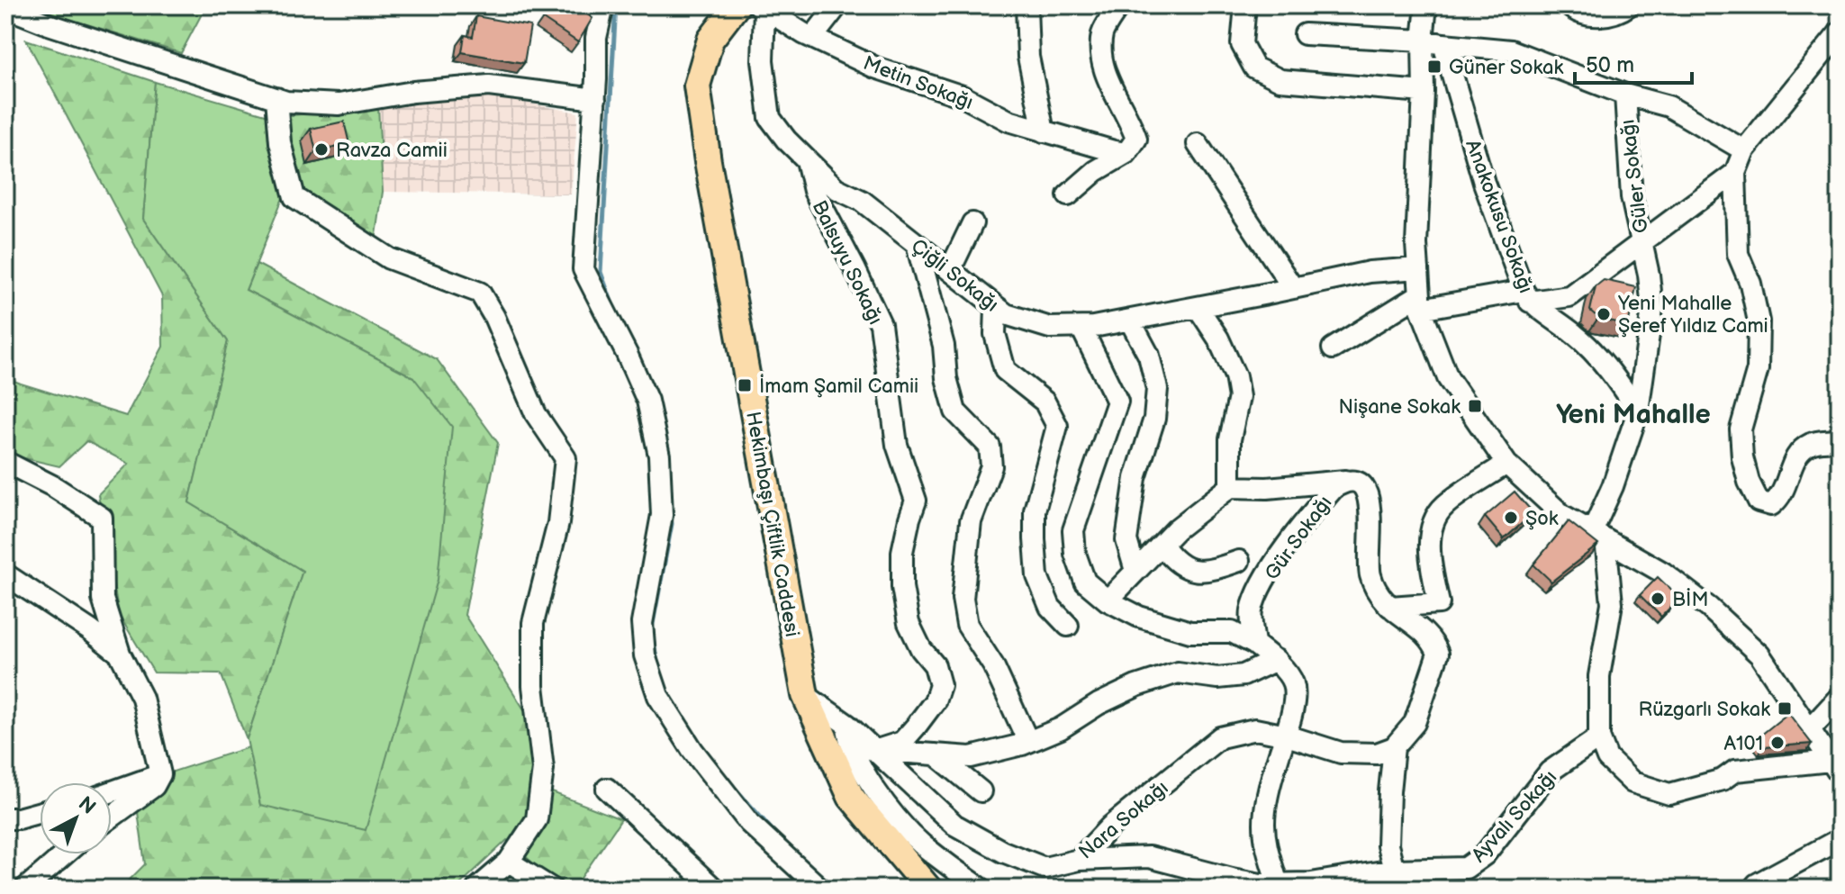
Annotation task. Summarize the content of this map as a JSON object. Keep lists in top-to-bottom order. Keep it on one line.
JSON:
{"streets":{"main road":["Hekimbaşı Çiftlik Caddesi"],"street":["Metin Sokağı","Güler Sokağı","Anakokusu Sokağı","Balsuyu Sokağı","Çiğli Sokağı","Gür Sokağı","Ayvalı Sokağı","Nara Sokağı"]},"crossings":[["Metin Sokağı","Çiğli Sokağı"],["Güler Sokağı","Anakokusu Sokağı"],["Balsuyu Sokağı","Çiğli Sokağı"],["Balsuyu Sokağı","Nara Sokağı"],["Hekimbaşı Çiftlik Caddesi","Nara Sokağı"],["Gür Sokağı","Nara Sokağı"],["Ayvalı Sokağı","Nara Sokağı"]],"districts":["Yeni Mahalle"],"places":{"transit":["Güner Sokak","İmam Şamil Camii","Nişane Sokak","Rüzgarlı Sokak"],"other":["Ravza Camii","Yeni Mahalle Şeref Yıldız Cami","Şok","BİM","A101"]},"scale_bar":"50 m","north":"top right"}
